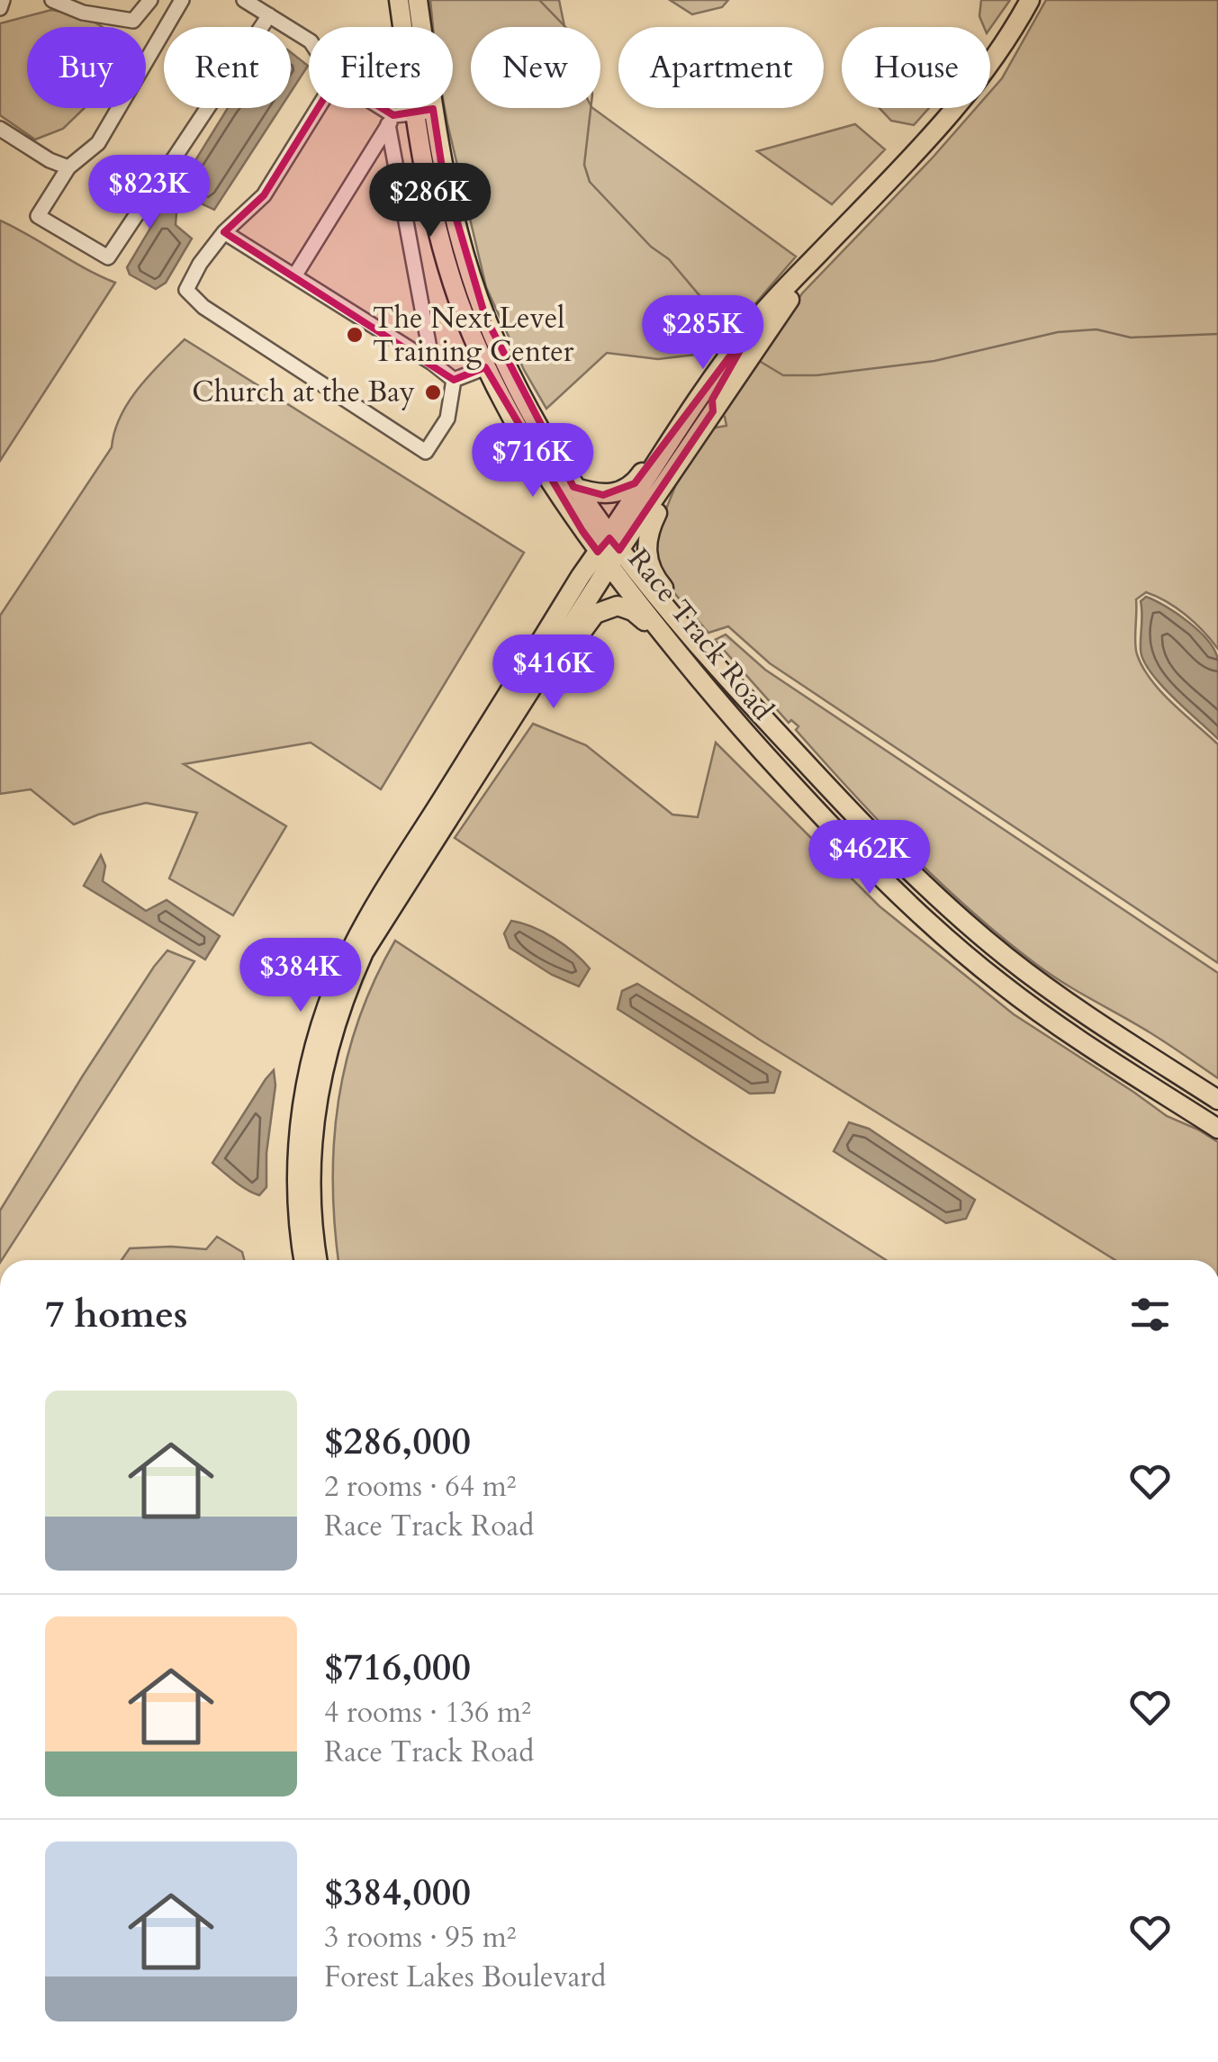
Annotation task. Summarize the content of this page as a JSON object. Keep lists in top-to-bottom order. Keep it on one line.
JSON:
{"streets":{"main road":["Race Track Road"]},"places":["The Next Level Training Center","Church at the Bay"],"page":{"chip":["Buy","Rent","Filters","New","Apartment","House"],"price":["$823K","$286K","$285K","$716K","$416K","$462K","$384K"],"heading":"7 homes","list":[{"name":"$286,000","note":"2 rooms · 64 m² · Race Track Road"},{"name":"$716,000","note":"4 rooms · 136 m² · Race Track Road"},{"name":"$384,000","note":"3 rooms · 95 m² · Forest Lakes Boulevard"}]}}
